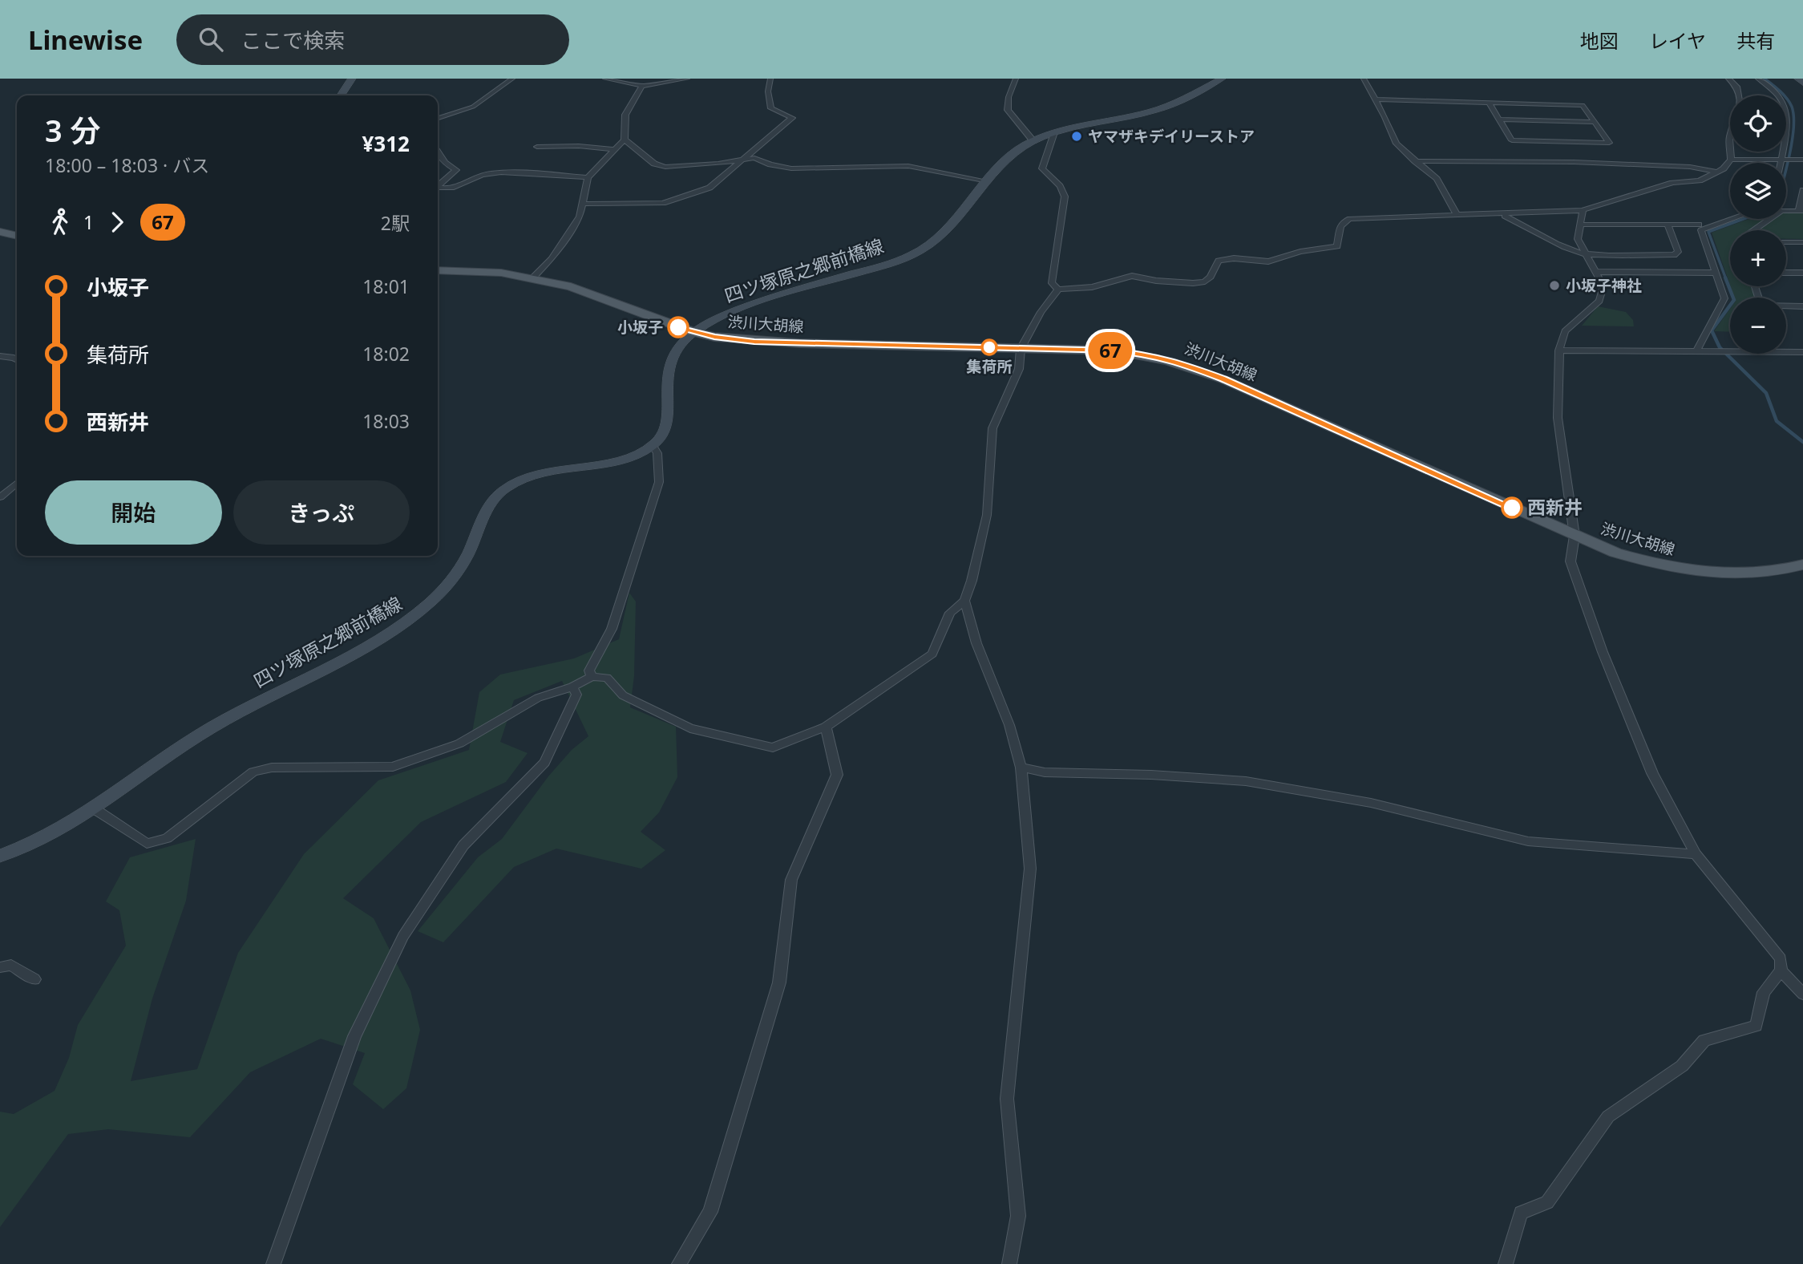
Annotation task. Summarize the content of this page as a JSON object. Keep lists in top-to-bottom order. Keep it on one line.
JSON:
{"streets":{"main road":["四ツ塚原之郷前橋線","渋川大胡線"]},"crossings":[["四ツ塚原之郷前橋線","渋川大胡線"]],"places":["ヤマザキデイリーストア","小坂子神社","小坂子","集荷所","西新井"],"lines":["bus line 67"],"page":{"header":"Linewise","search":"ここで検索","nav":["地図","レイヤ","共有"],"on_map":"67","map_buttons":["+","−"],"heading":["3 分","18:00 – 18:03 · バス","¥312"],"legs":["1","67","2駅"],"list":[{"name":"小坂子","value":"18:01"},{"name":"集荷所","value":"18:02"},{"name":"西新井","value":"18:03"}],"buttons":["開始","きっぷ"]}}
